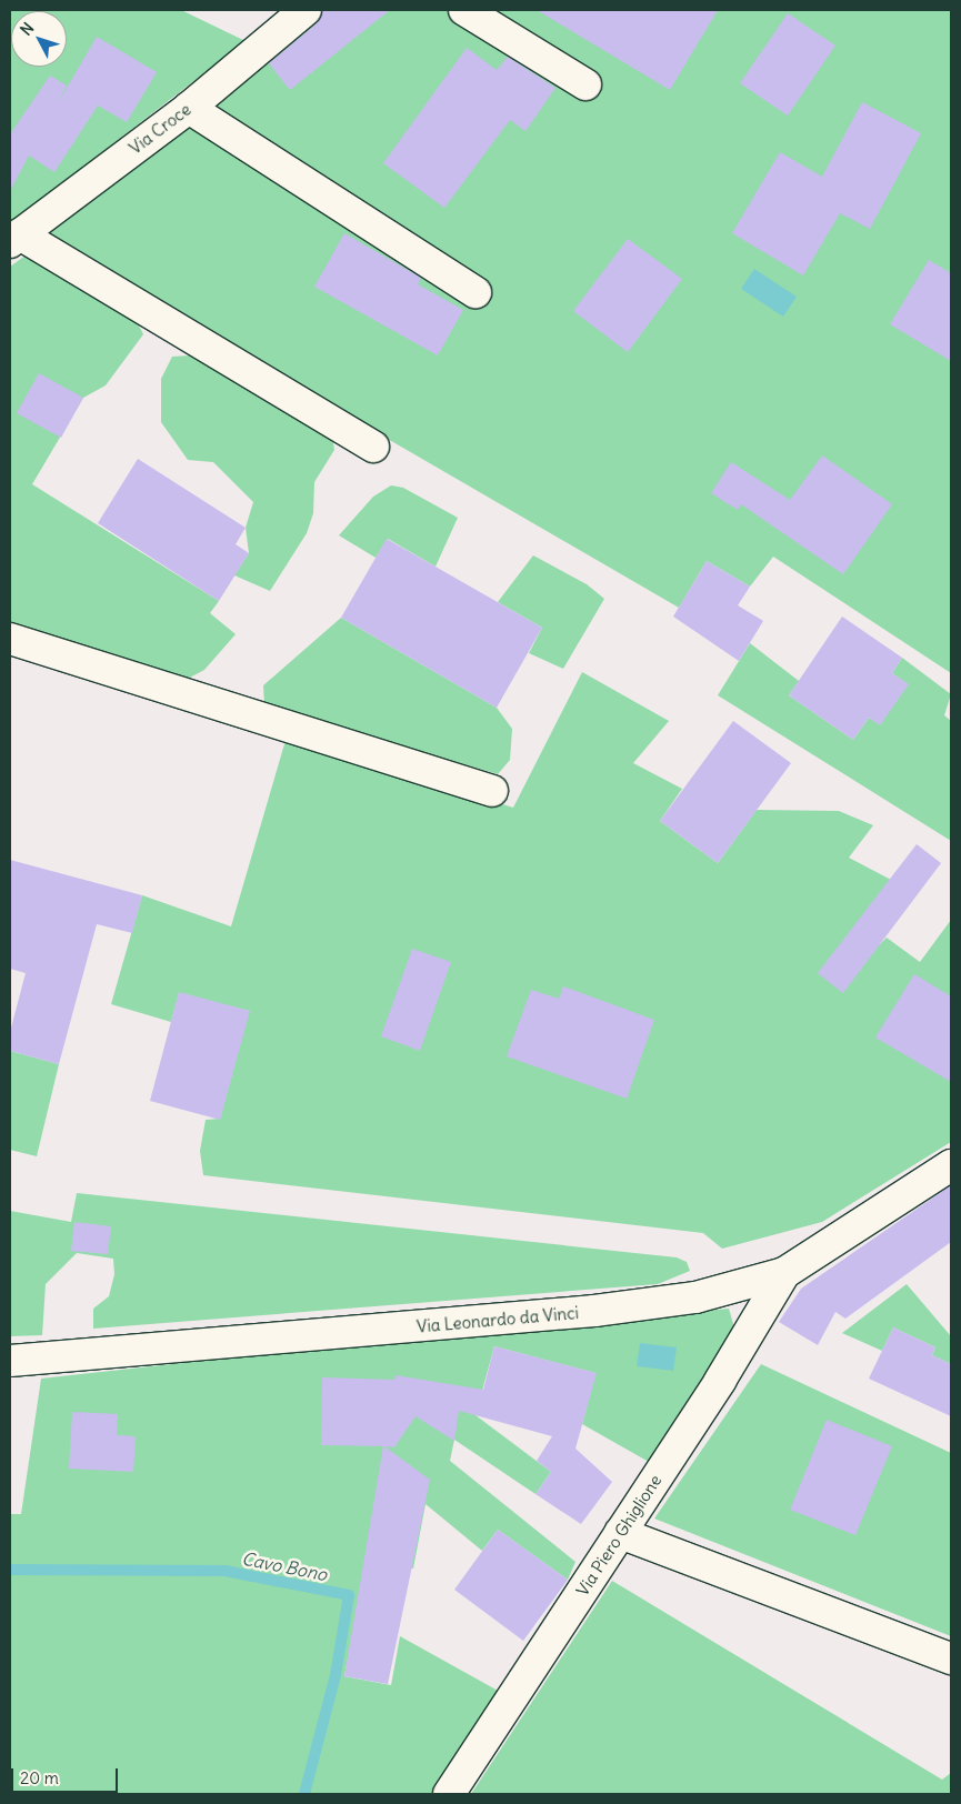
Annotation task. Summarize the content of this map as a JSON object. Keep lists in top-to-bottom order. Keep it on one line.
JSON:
{"streets":{"street":["Via Croce","Via Leonardo da Vinci","Via Piero Ghiglione"]},"crossings":[["Via Leonardo da Vinci","Via Piero Ghiglione"]],"water":["Cavo Bono"],"scale_bar":"20 m","north":"top left"}
